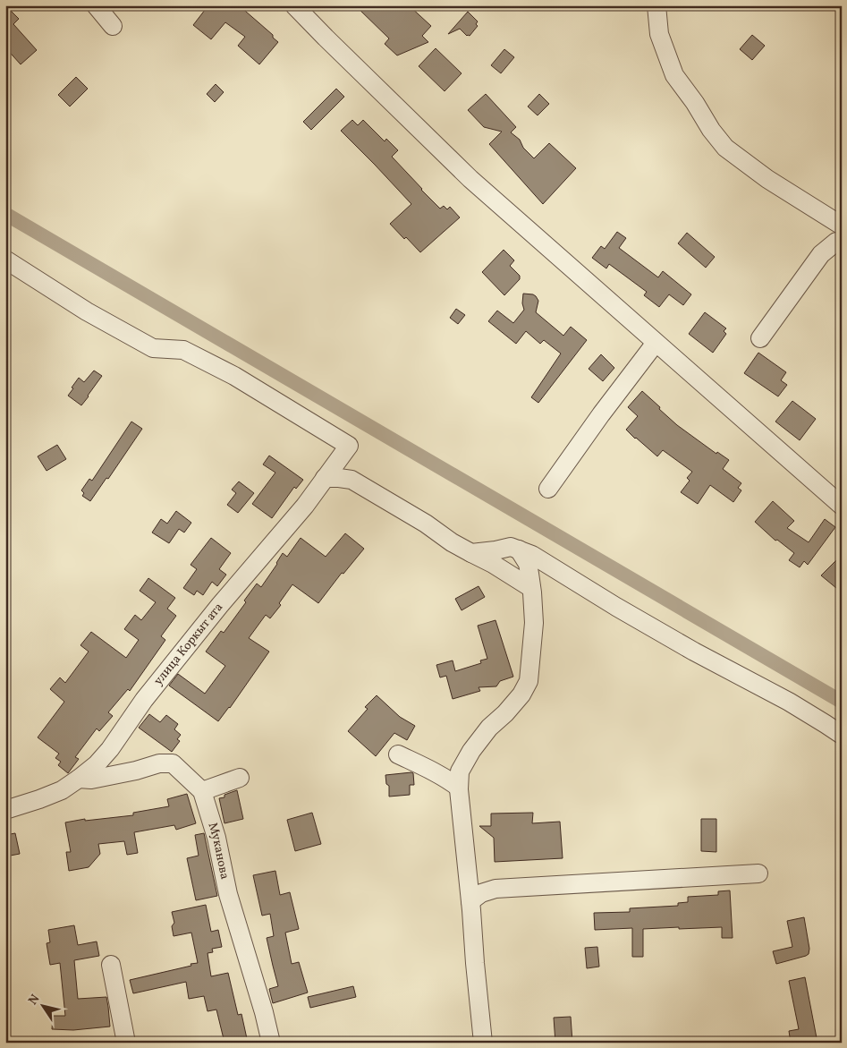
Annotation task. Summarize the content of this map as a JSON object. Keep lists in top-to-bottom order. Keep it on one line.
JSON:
{"streets":{"street":["улица Коркыт ата","Муканова"]},"north":"top left"}
